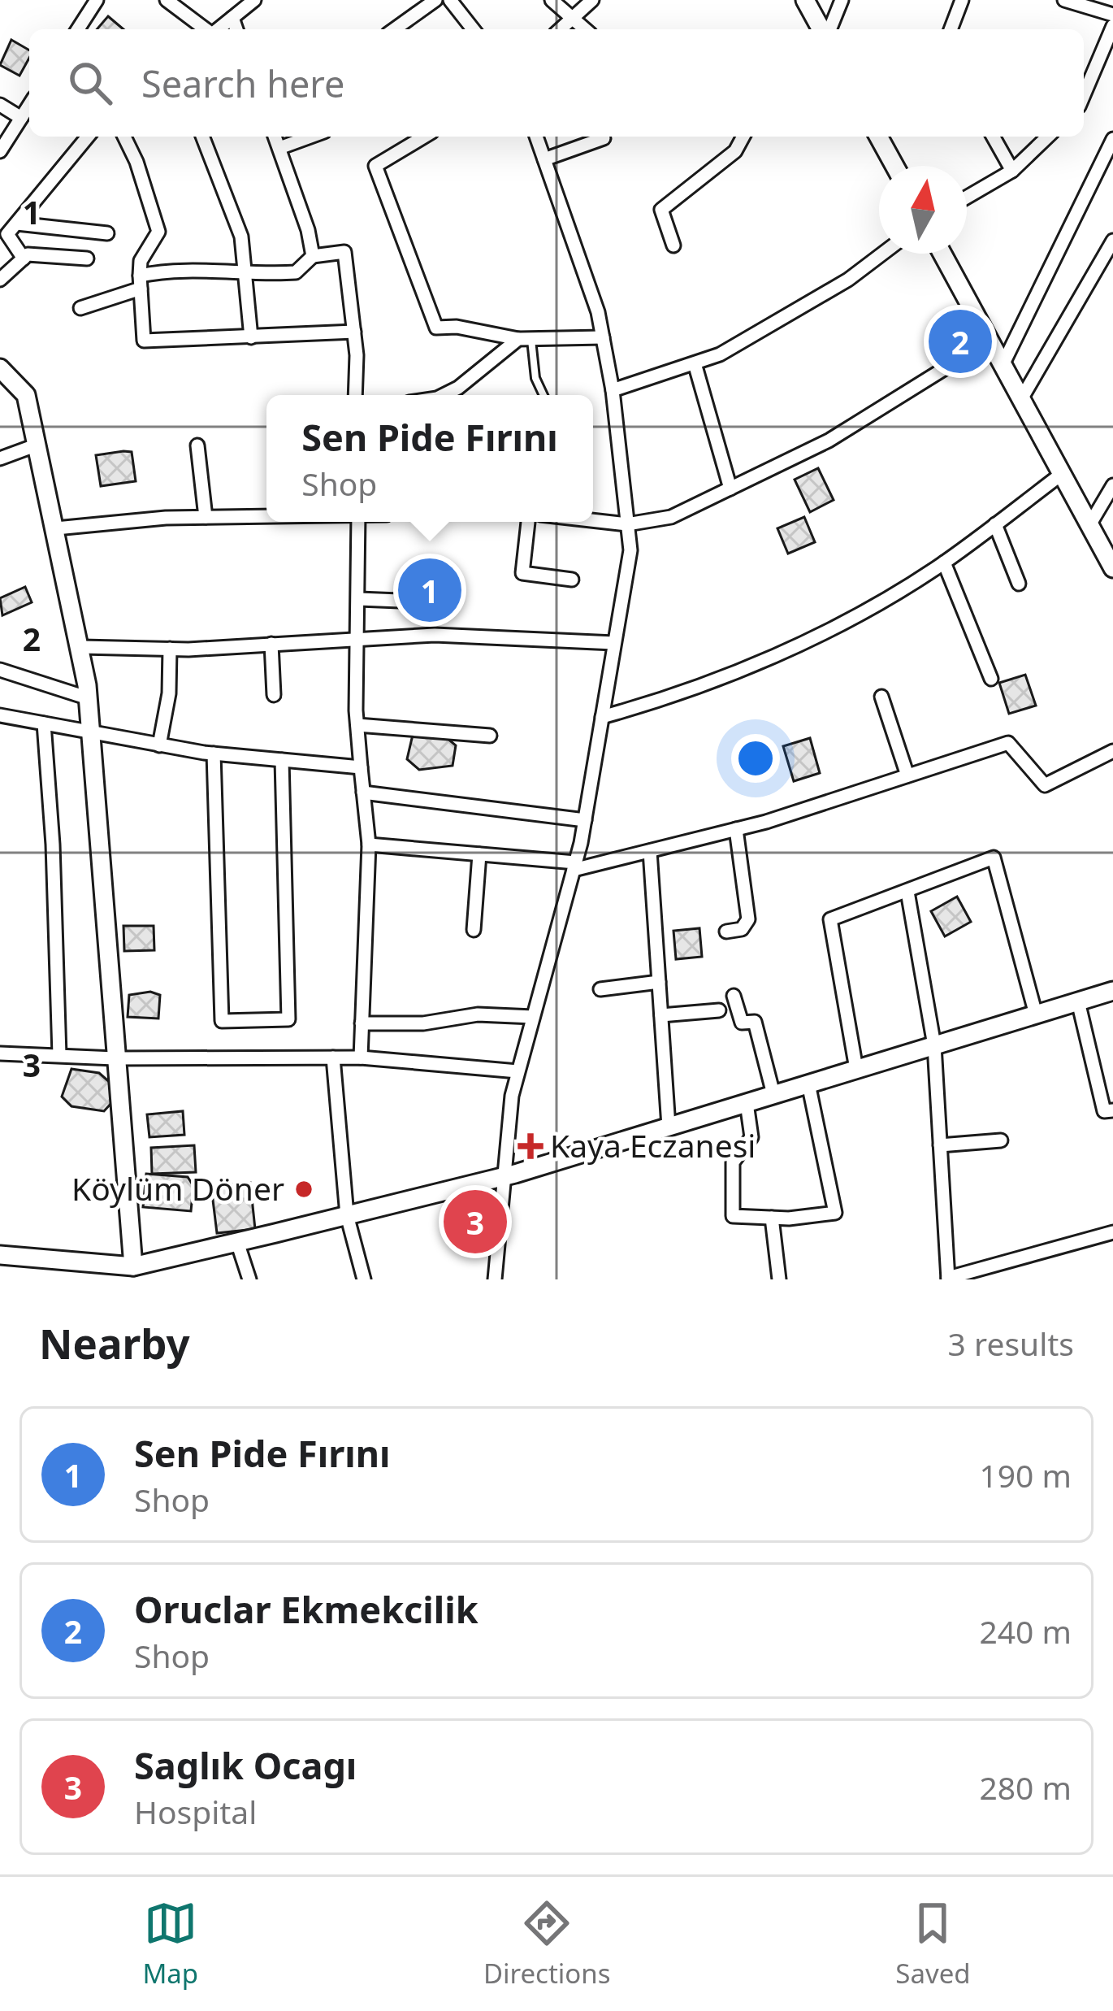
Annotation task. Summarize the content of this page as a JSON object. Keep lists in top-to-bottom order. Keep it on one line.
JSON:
{"places":{"health":["Kaya Eczanesi"],"other":["Köylüm Döner"]},"north":"top","page":{"search":"Search here","pins":["2","1","3"],"popup":["Sen Pide Fırını","Shop"],"heading":["Nearby","3 results"],"list":[{"mark":"1","name":"Sen Pide Fırını","note":"Shop","value":"190 m"},{"mark":"2","name":"Oruclar Ekmekcilik","note":"Shop","value":"240 m"},{"mark":"3","name":"Saglık Ocagı","note":"Hospital","value":"280 m"}],"nav":["Map","Directions","Saved"]},"grid":{"rows":["1","2","3"]}}
